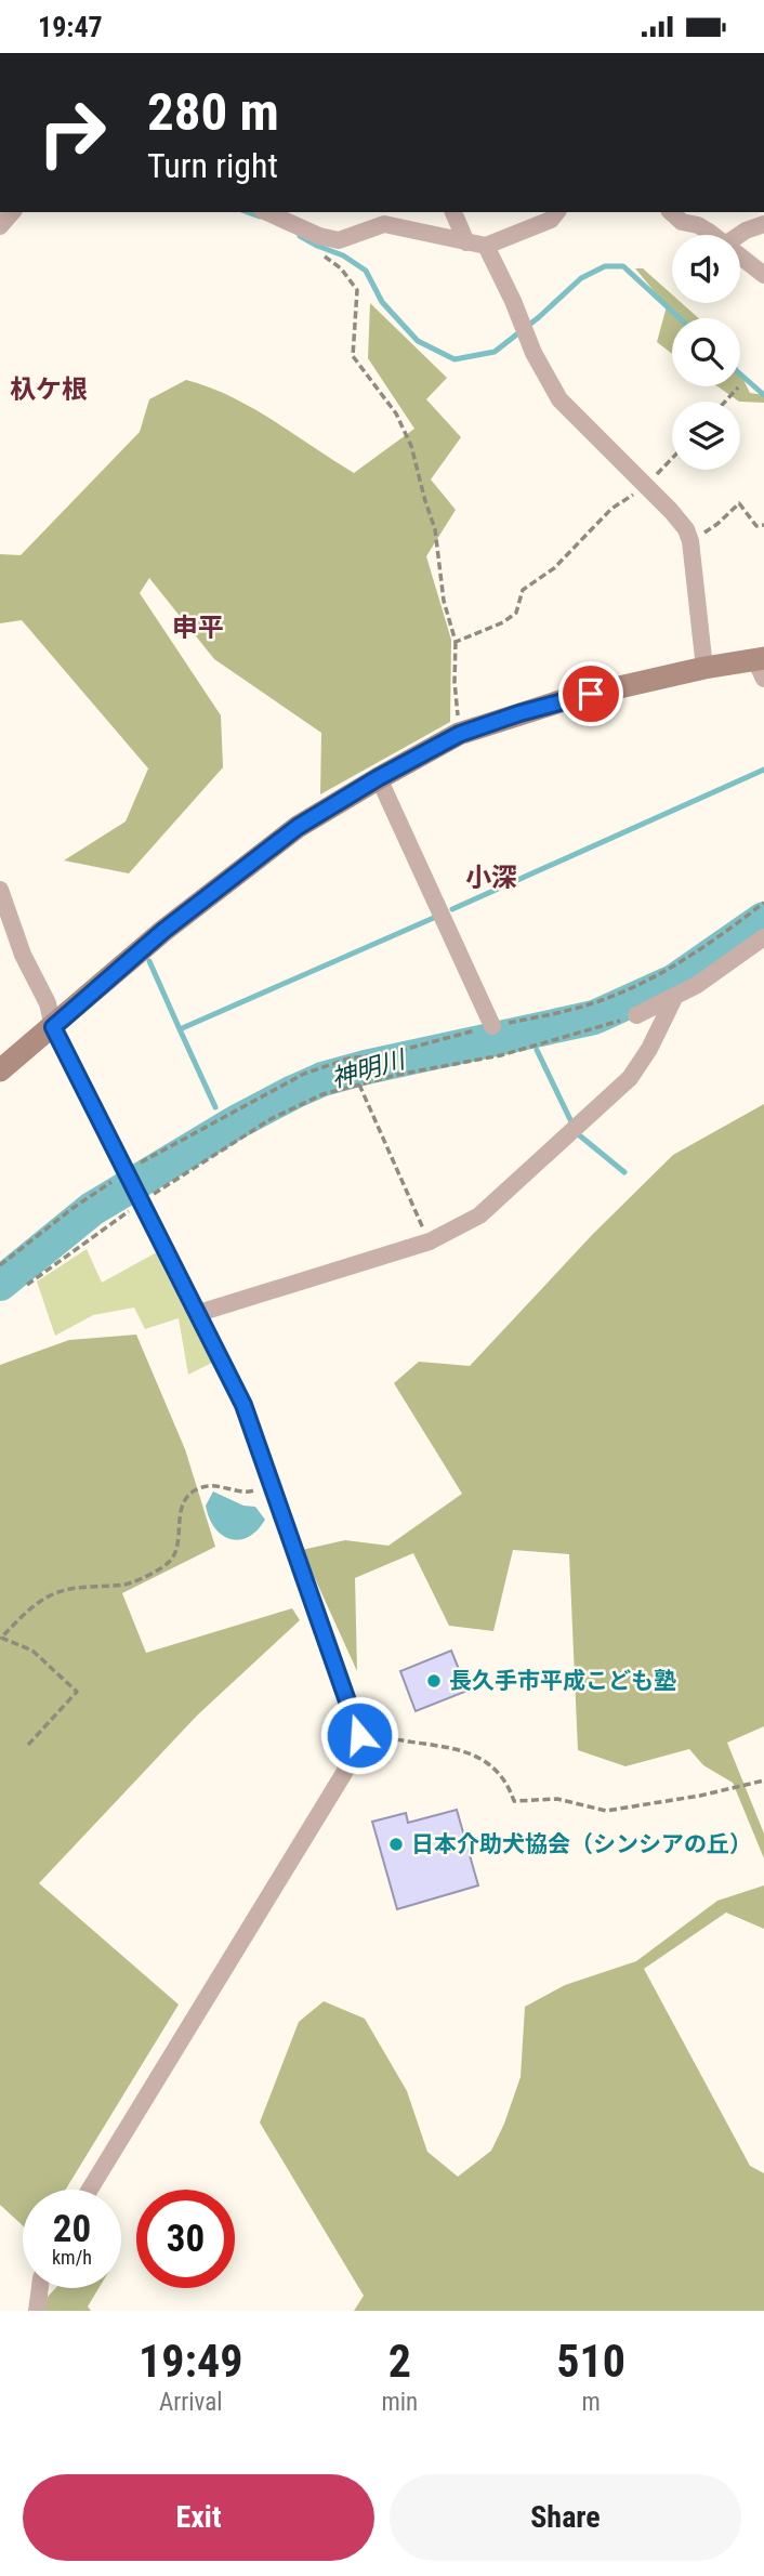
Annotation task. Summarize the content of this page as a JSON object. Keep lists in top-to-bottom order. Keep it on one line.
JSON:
{"districts":["杁ケ根","申平","小深"],"water":["神明川"],"places":["長久手市平成こども塾","日本介助犬協会（シンシアの丘）"],"page":{"status":"19:47","turn":["280 m","Turn right"],"speed":"20 km/h","limit":"30","eta":["19:49","Arrival","2","min","510","m"],"buttons":["Exit","Share"]}}
